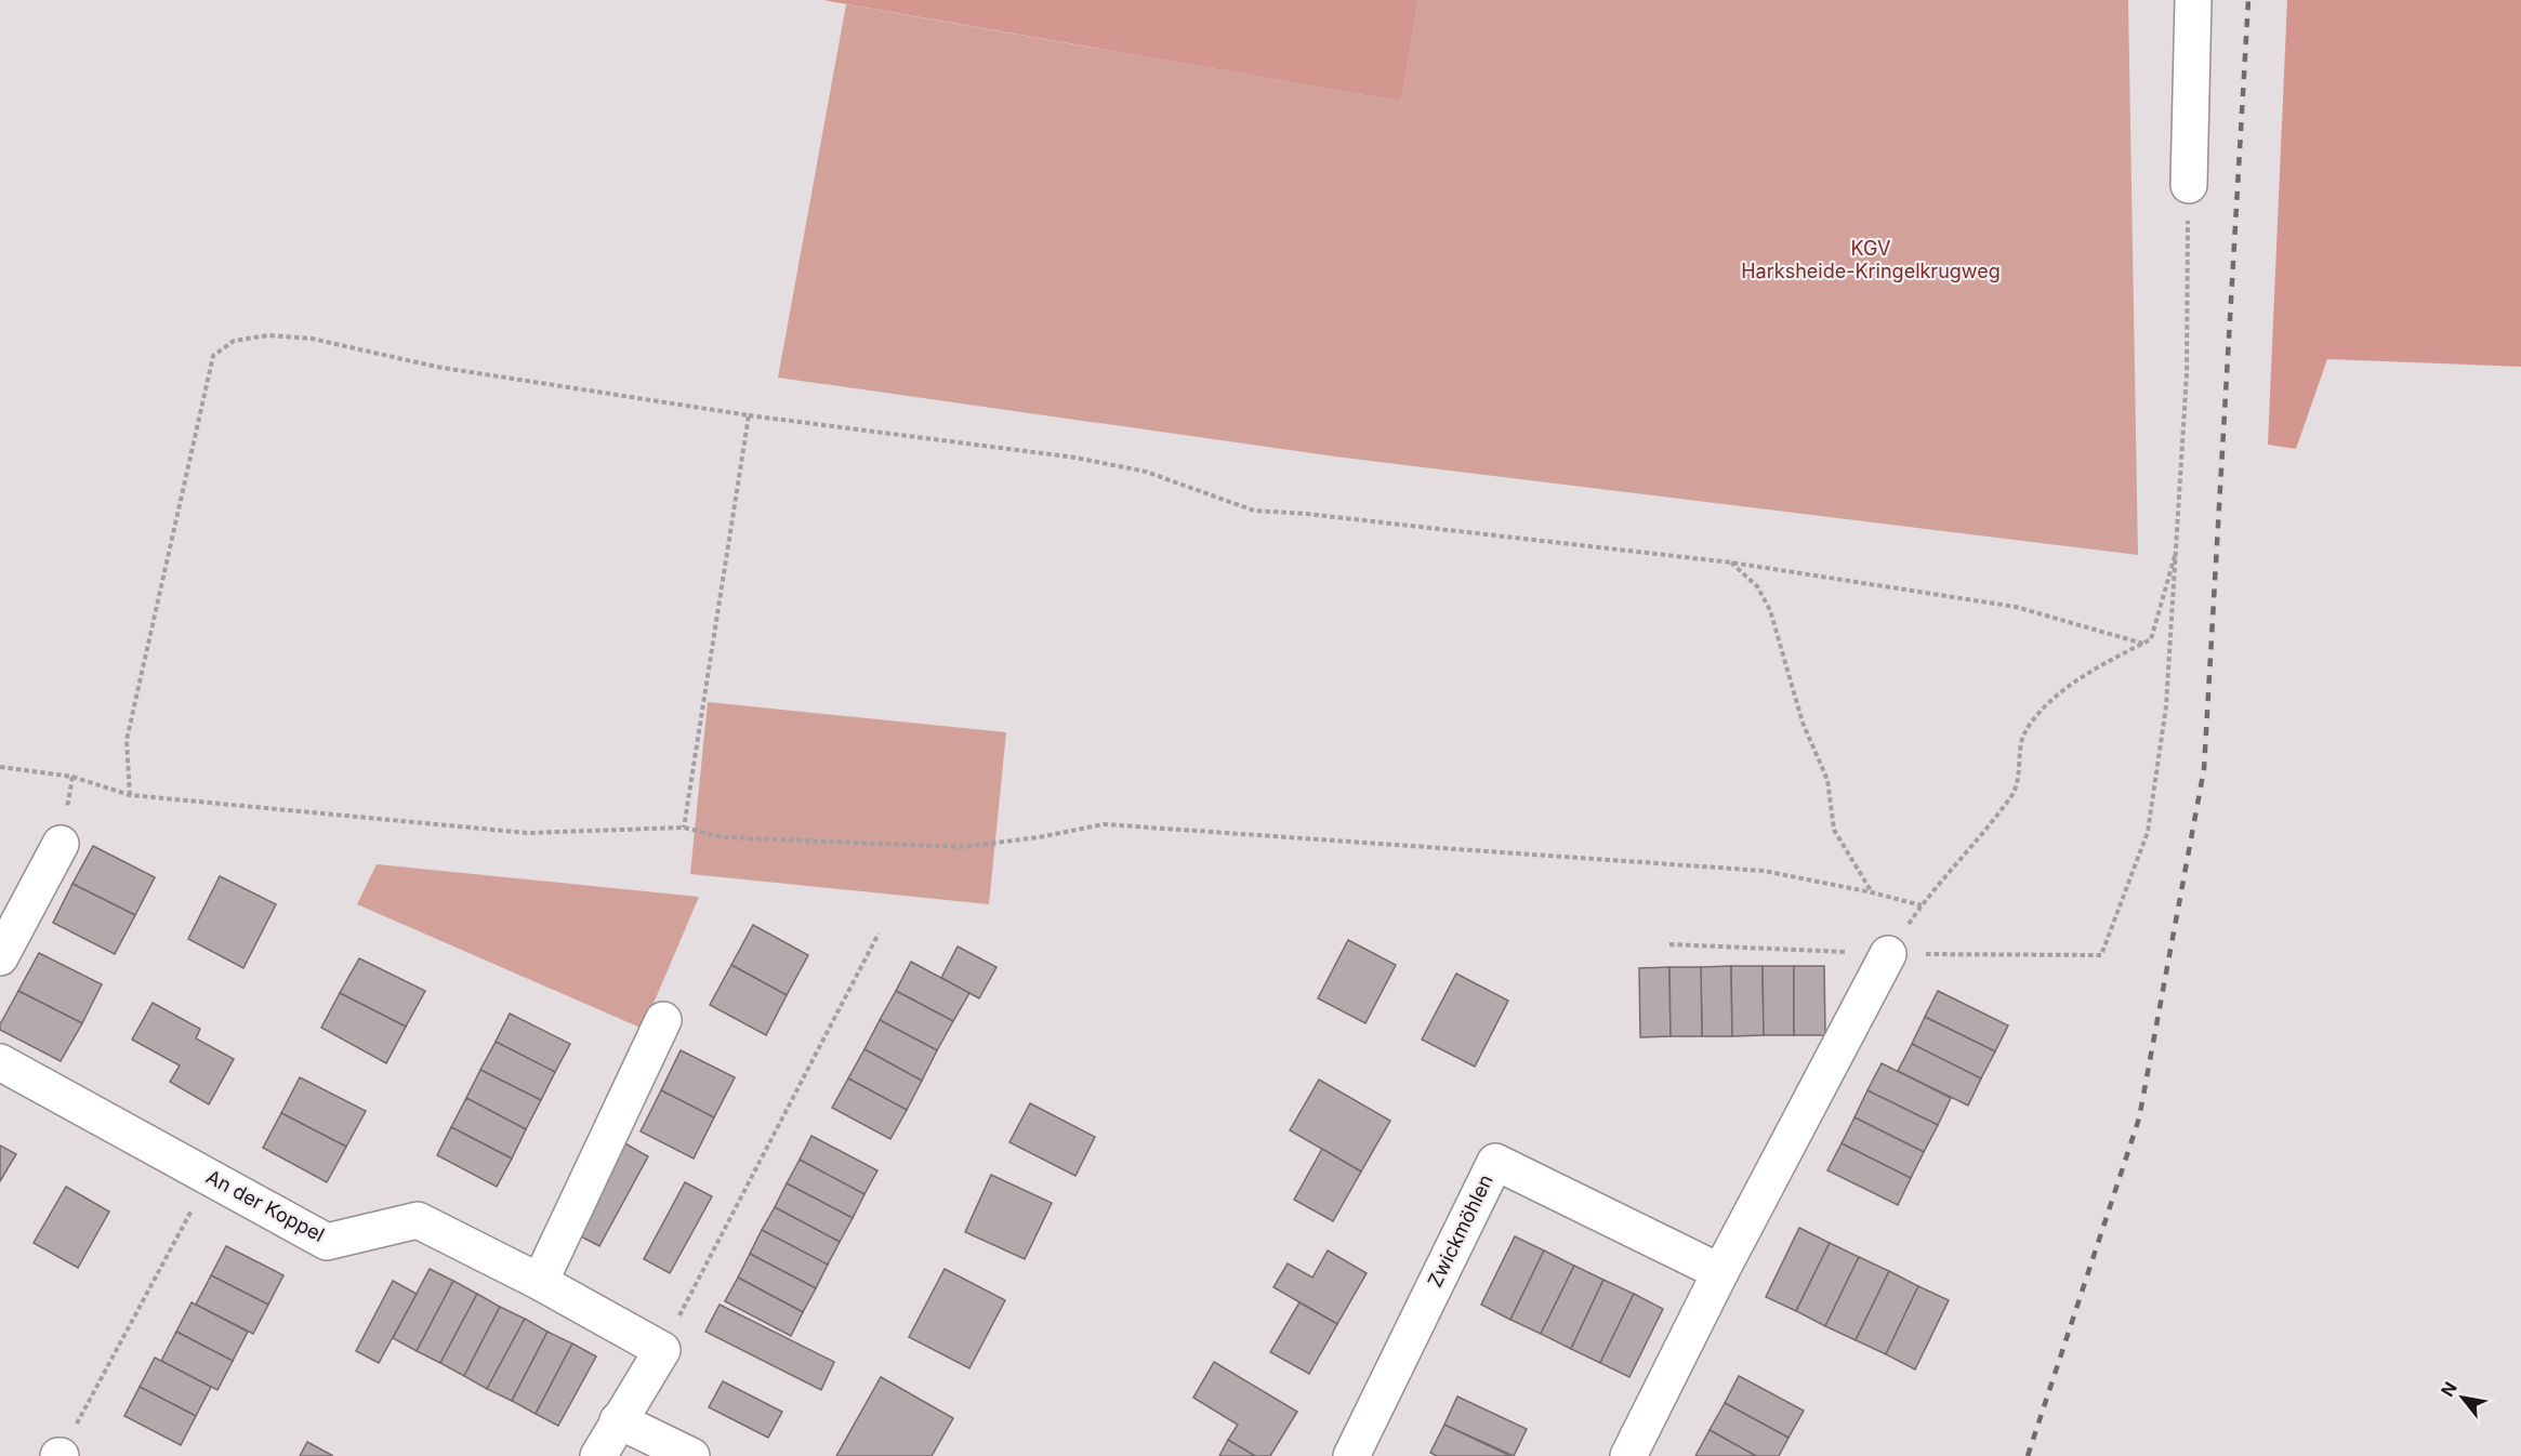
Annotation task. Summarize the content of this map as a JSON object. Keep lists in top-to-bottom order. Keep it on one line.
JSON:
{"streets":{"street":["An der Koppel","Zwickmöhlen"]},"parks":["KGV Harksheide-Kringelkrugweg"],"north":"top left"}
